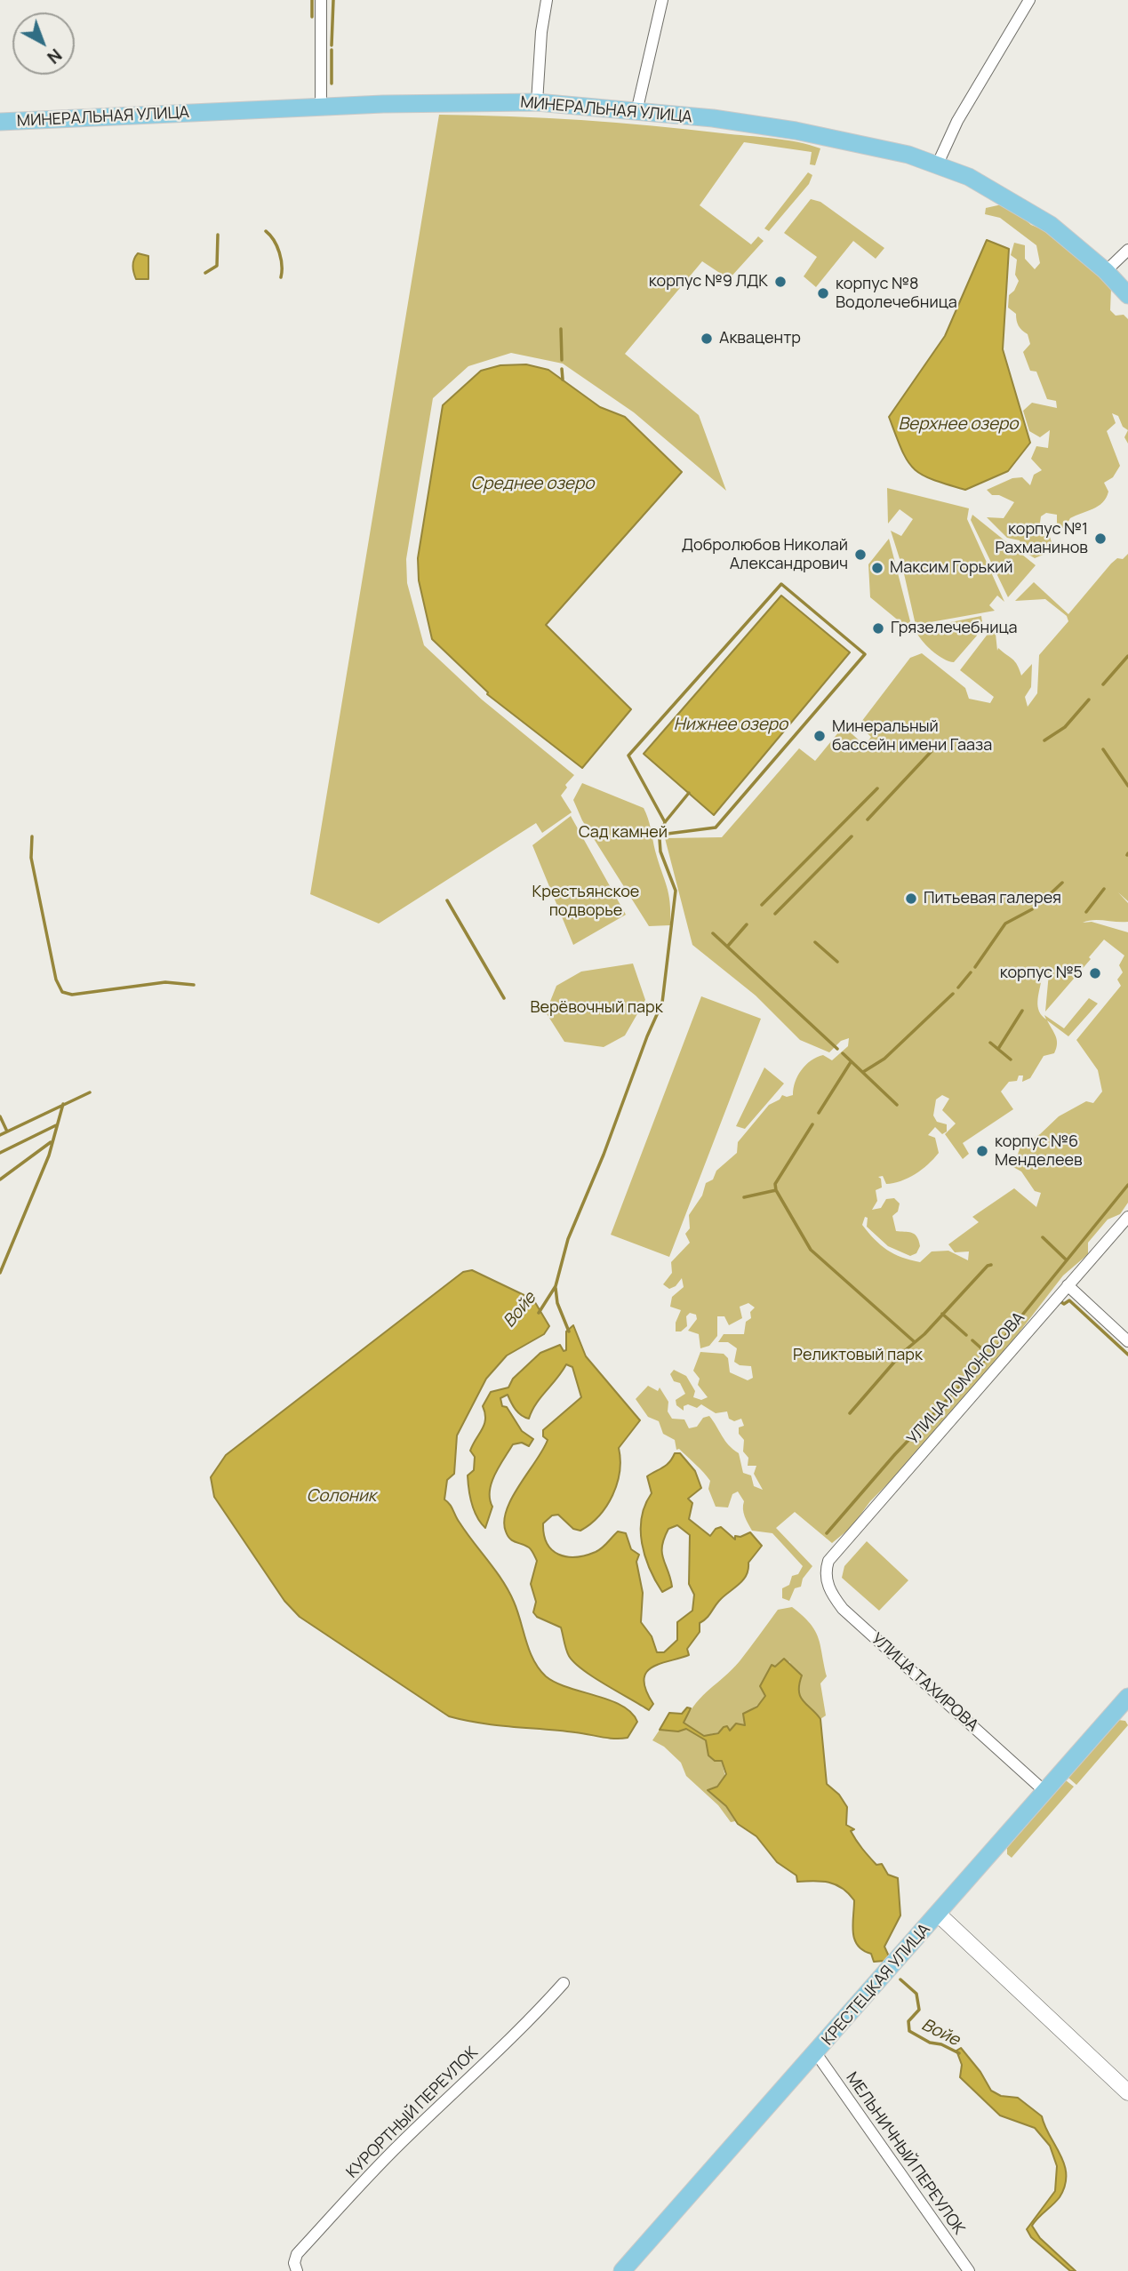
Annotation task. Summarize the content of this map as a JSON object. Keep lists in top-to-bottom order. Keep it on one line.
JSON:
{"streets":{"main road":["МИНЕРАЛЬНАЯ УЛИЦА","КРЕСТЕЦКАЯ УЛИЦА"],"street":["УЛИЦА ЛОМОНОСОВА","УЛИЦА ТАХИРОВА","КУРОРТНЫЙ ПЕРЕУЛОК","МЕЛЬНИЧНЫЙ ПЕРЕУЛОК"]},"crossings":[["УЛИЦА ЛОМОНОСОВА","УЛИЦА ТАХИРОВА"],["УЛИЦА ТАХИРОВА","КРЕСТЕЦКАЯ УЛИЦА"],["КРЕСТЕЦКАЯ УЛИЦА","МЕЛЬНИЧНЫЙ ПЕРЕУЛОК"]],"water":["Верхнее озеро","Среднее озеро","Нижнее озеро","Войе","Солоник"],"parks":["Сад камней","Крестьянское подворье","Верёвочный парк","Реликтовый парк"],"places":["корпус №9 ЛДК","корпус №8 Водолечебница","Аквацентр","корпус №1 Рахманинов","Добролюбов Николай Александрович","Максим Горький","Грязелечебница","Минеральный бассейн имени Гааза","Питьевая галерея","корпус №5","корпус №6 Менделеев"],"north":"bottom right"}
